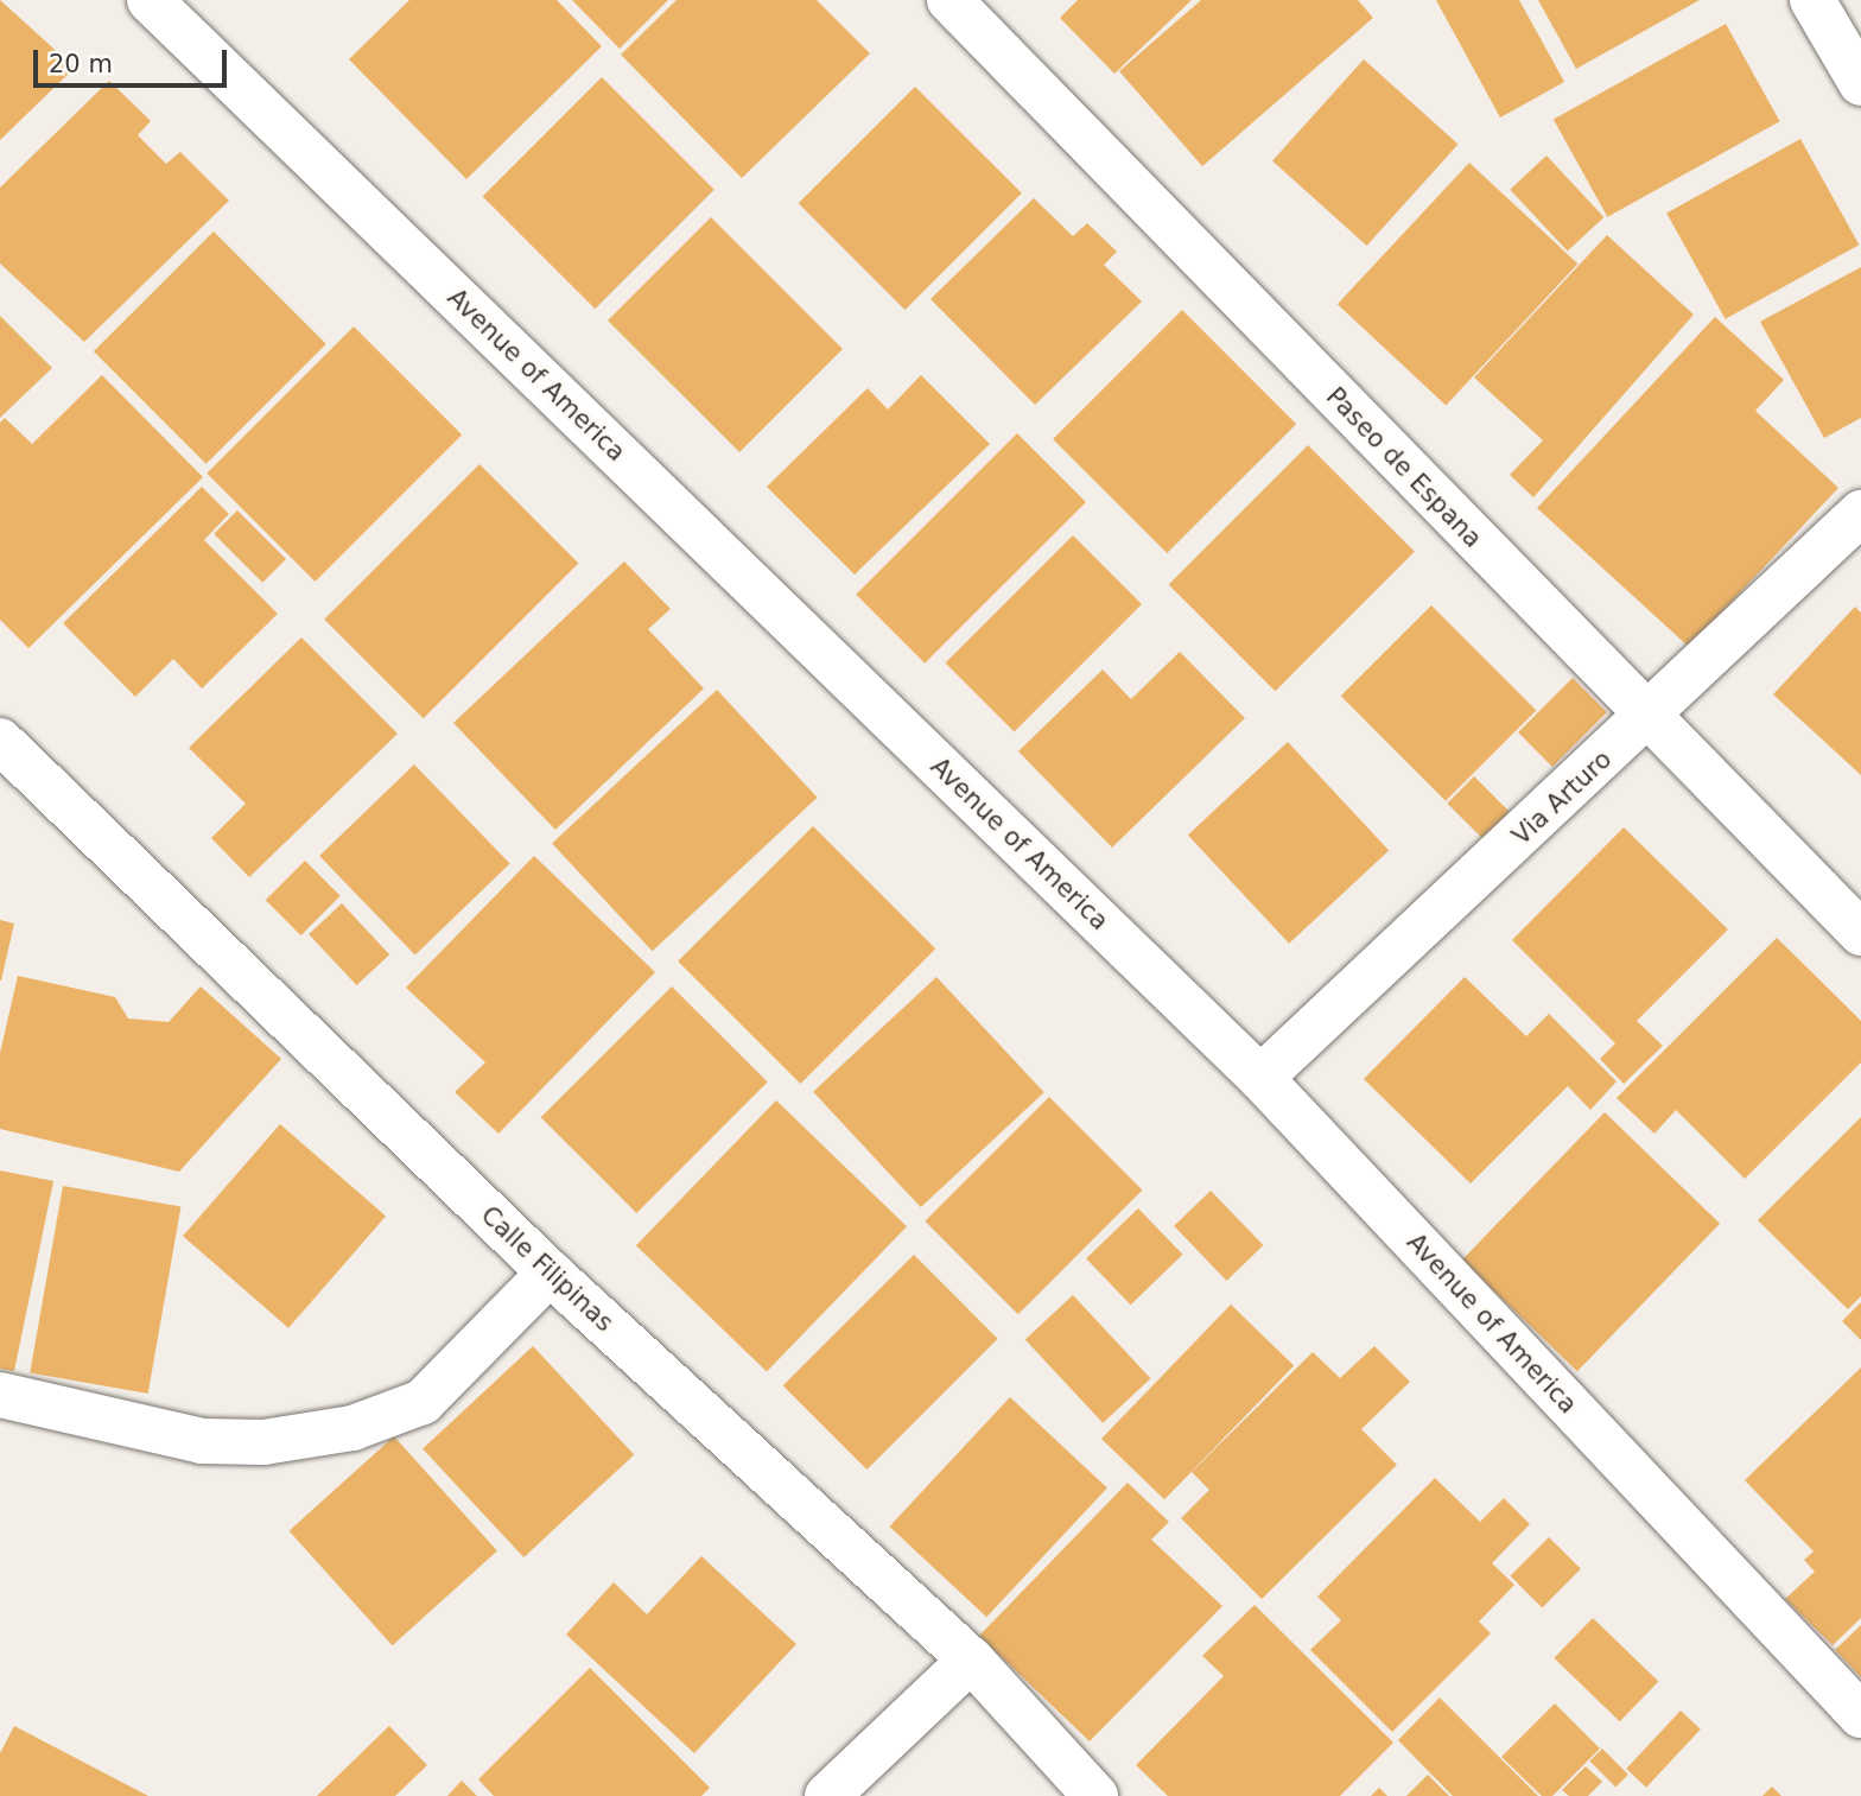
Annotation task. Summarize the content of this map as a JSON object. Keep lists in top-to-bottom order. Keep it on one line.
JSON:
{"streets":{"street":["Avenue of America","Paseo de Espana","Via Arturo","Calle Filipinas"]},"crossings":[["Avenue of America","Via Arturo"],["Paseo de Espana","Via Arturo"]],"scale_bar":"20 m"}
